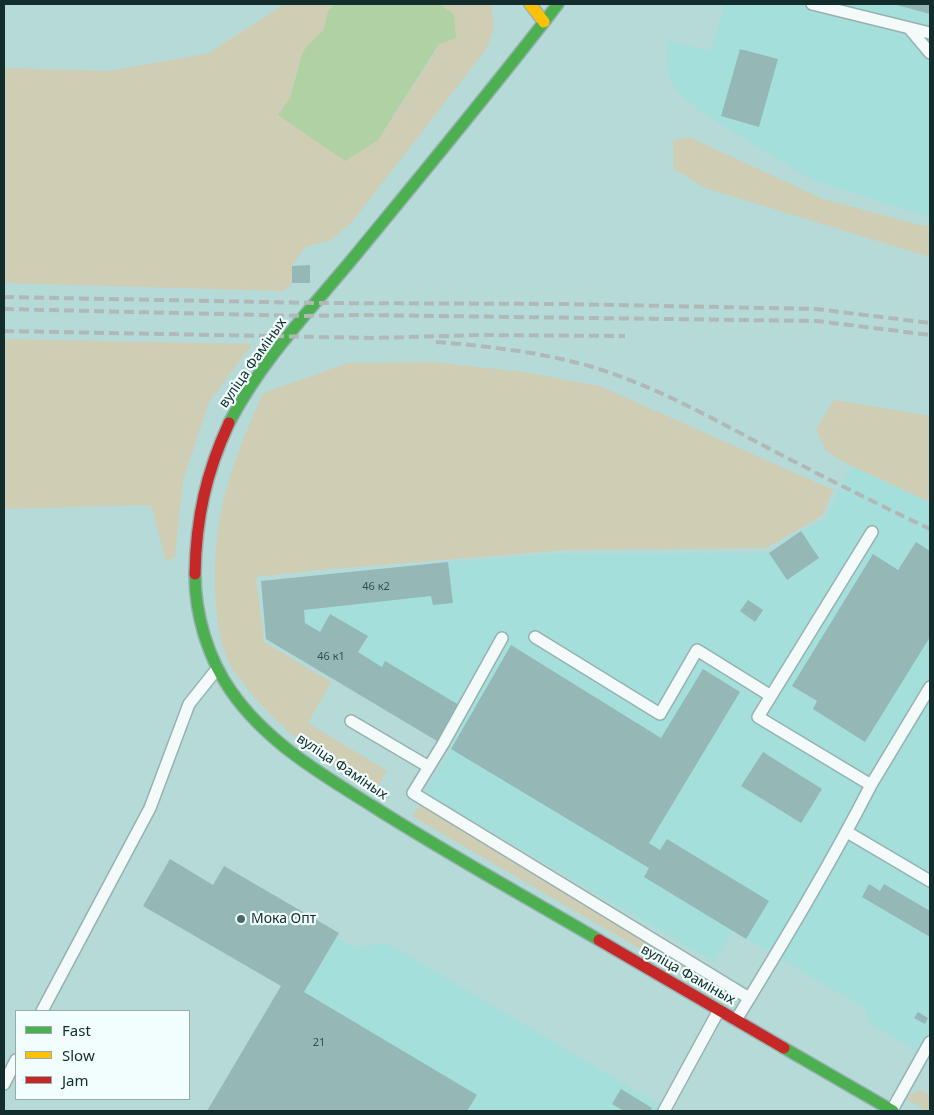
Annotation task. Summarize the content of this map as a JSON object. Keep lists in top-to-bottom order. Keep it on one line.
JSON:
{"streets":{"main road":["вуліца Фаміных"]},"places":["Мока Опт"],"house_numbers":["46 к2","46 к1","21"],"legend":["Fast","Slow","Jam"]}
